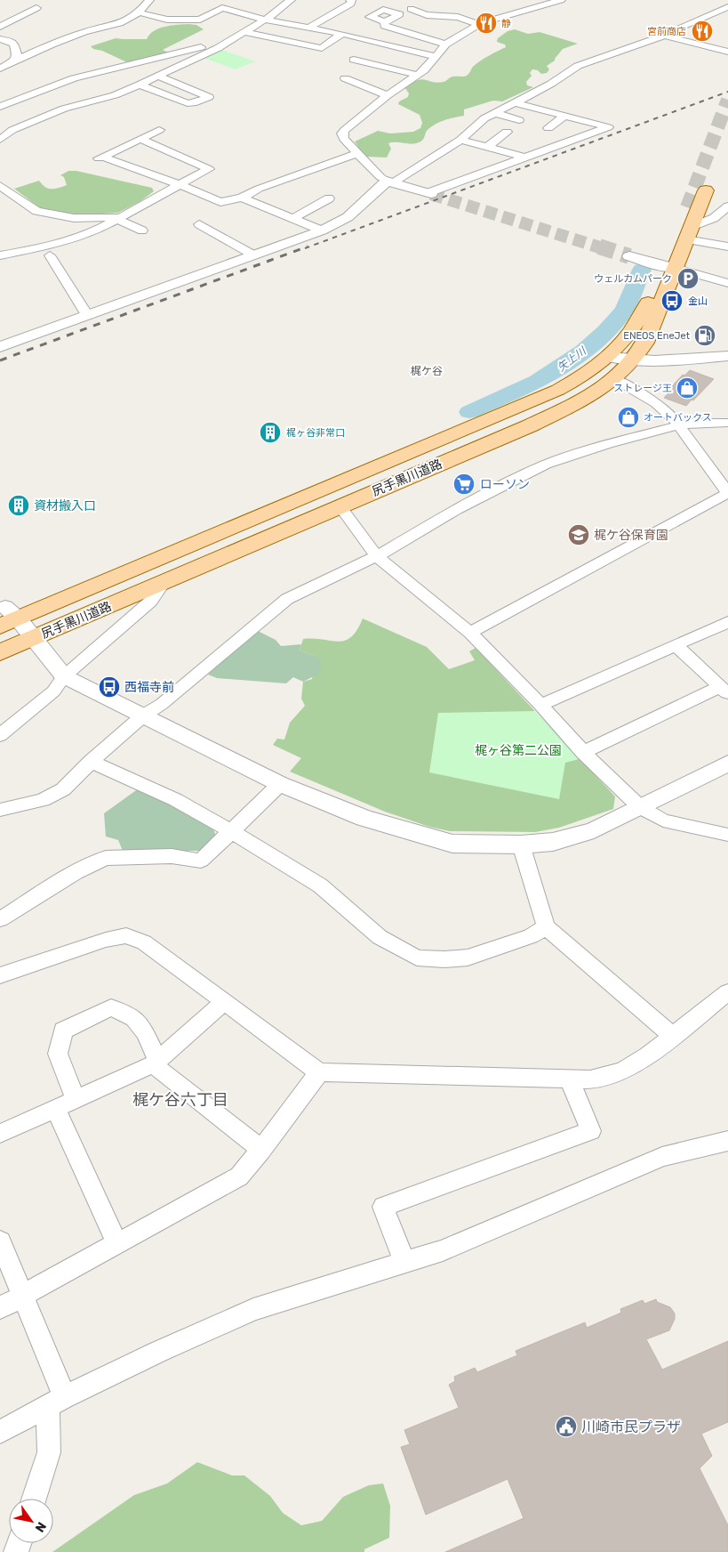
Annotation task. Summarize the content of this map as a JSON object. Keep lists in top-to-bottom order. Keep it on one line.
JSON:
{"streets":{"main road":["尻手黒川道路"]},"districts":["梶ケ谷","梶ケ谷六丁目"],"water":["矢上川"],"parks":["梶ヶ谷第二公園"],"places":{"restaurant":["静","宮前商店"],"parking":["ウェルカムパーク"],"bus stop":["金山","西福寺前"],"fuel station":["ENEOS EneJet"],"shop":["ストレージ王","オートバックス"],"building":["梶ヶ谷非常口","資材搬入口"],"supermarket":["ローソン"],"school or university":["梶ケ谷保育園"],"public building":["川崎市民プラザ"]},"north":"bottom right"}
